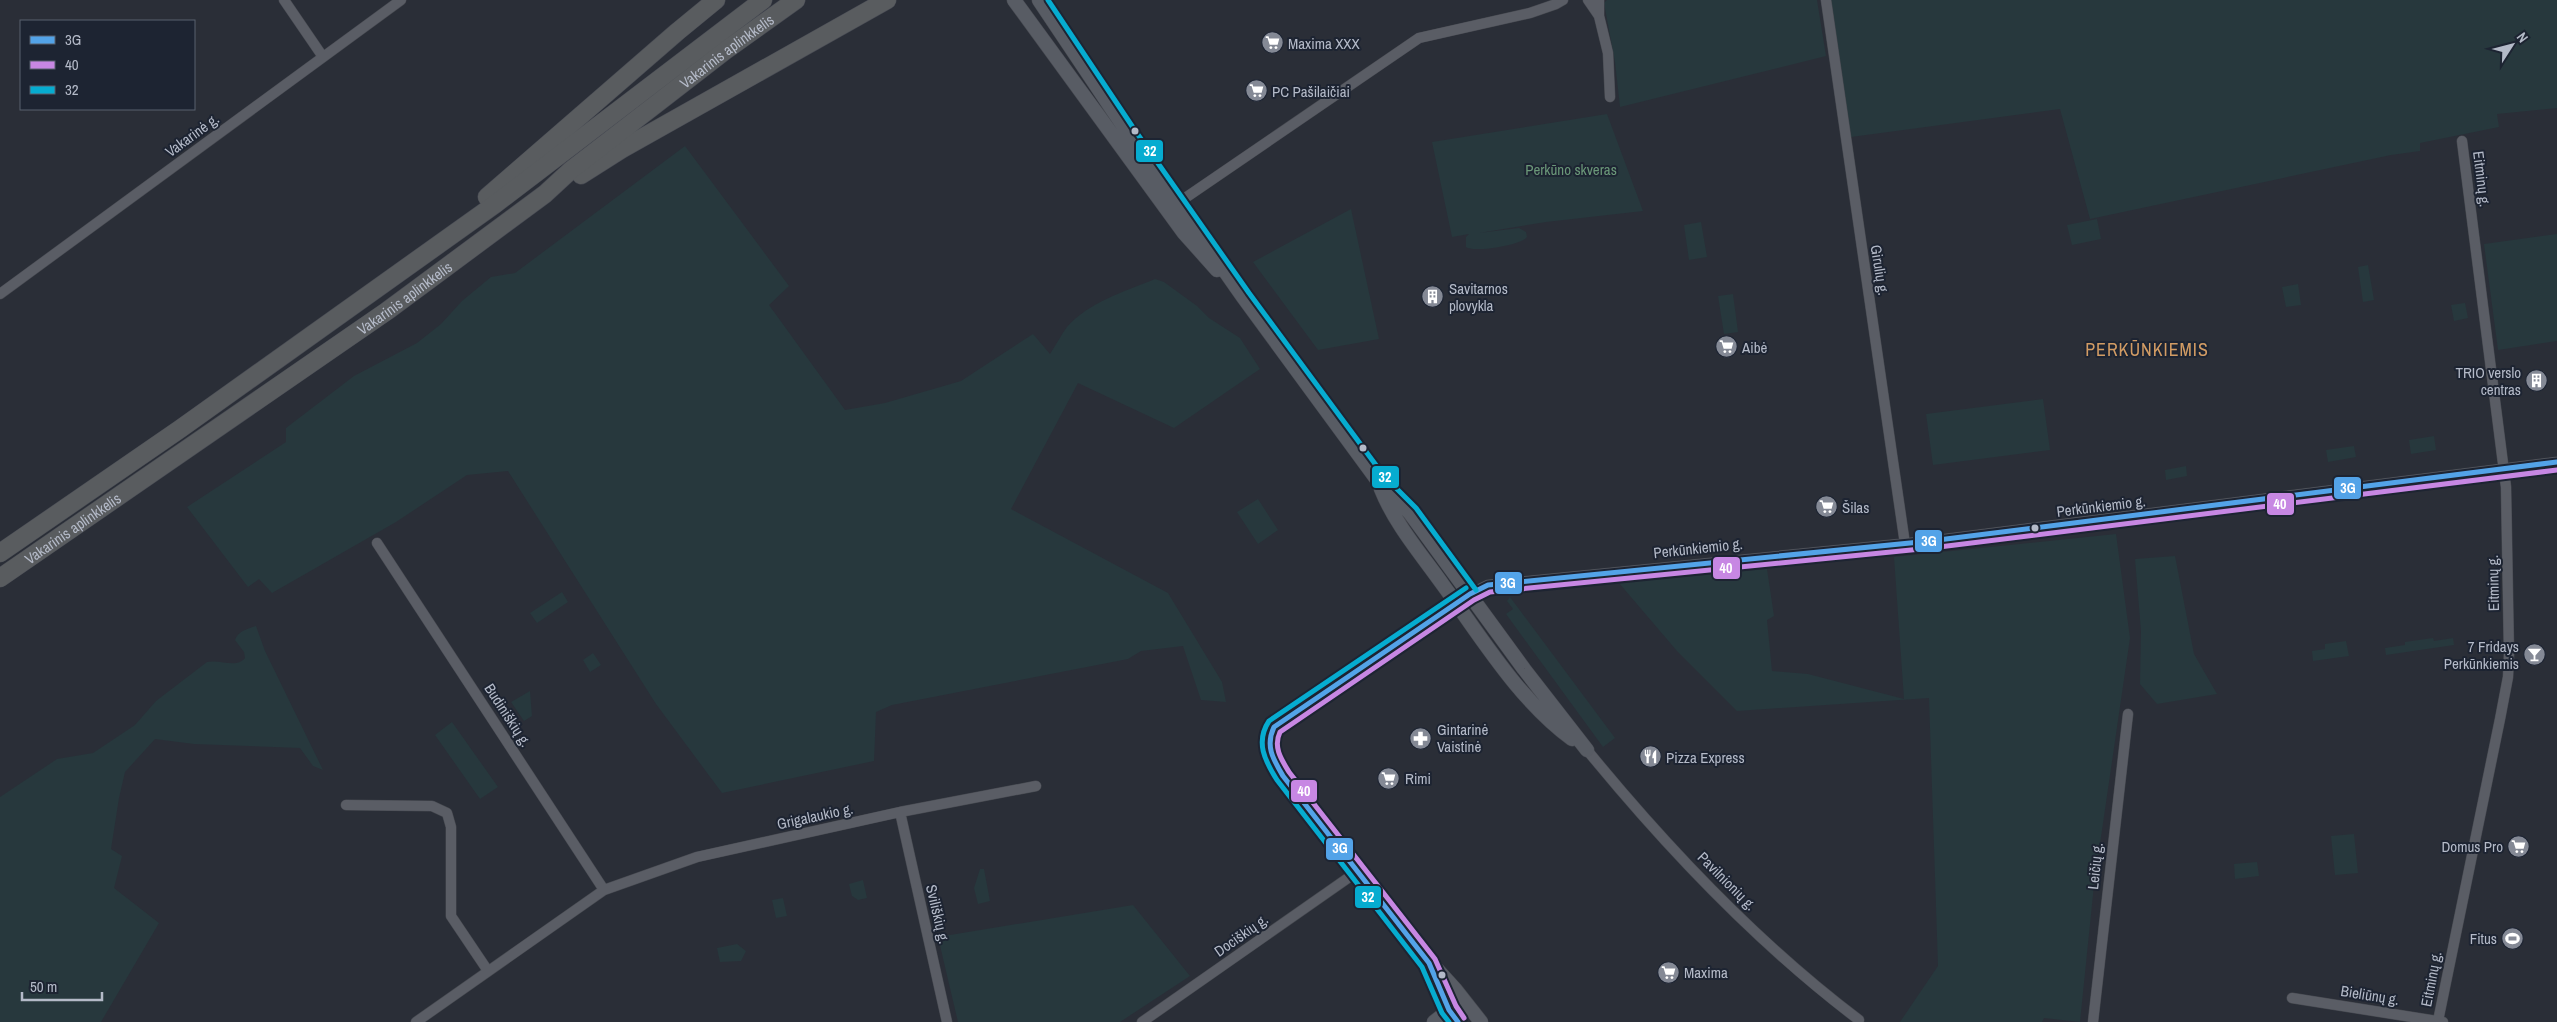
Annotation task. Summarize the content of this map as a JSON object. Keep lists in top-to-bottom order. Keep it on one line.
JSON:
{"streets":{"highway":["Vakarinis aplinkkelis"],"street":["Vakarinė g.","Eitminų g.","Girulių g.","Perkūnkiemio g.","Budiniškių g.","Grigalaukio g.","Leičių g.","Pavilnionių g.","Sviliškių g.","Dociškių g.","Bieliūnų g."]},"crossings":[["Eitminų g.","Perkūnkiemio g."],["Eitminų g.","Bieliūnų g."],["Girulių g.","Perkūnkiemio g."],["Perkūnkiemio g.","Pavilnionių g."],["Budiniškių g.","Grigalaukio g."],["Grigalaukio g.","Sviliškių g."]],"districts":["PERKŪNKIEMIS"],"parks":["Perkūno skveras"],"places":{"supermarket":["Maxima XXX","PC Pašilaičiai","Aibė","Šilas","Rimi","Domus Pro","Maxima"],"building":["Savitarnos plovykla","TRIO verslo centras"],"bar":["7 Fridays Perkūnkiemis"],"pharmacy":["Gintarinė Vaistinė"],"restaurant":["Pizza Express"],"sports":["Fitus"]},"lines":["transit line 32","transit line 3G","transit line 40"],"legend":["3G","40","32"],"scale_bar":"50 m","north":"top right"}
